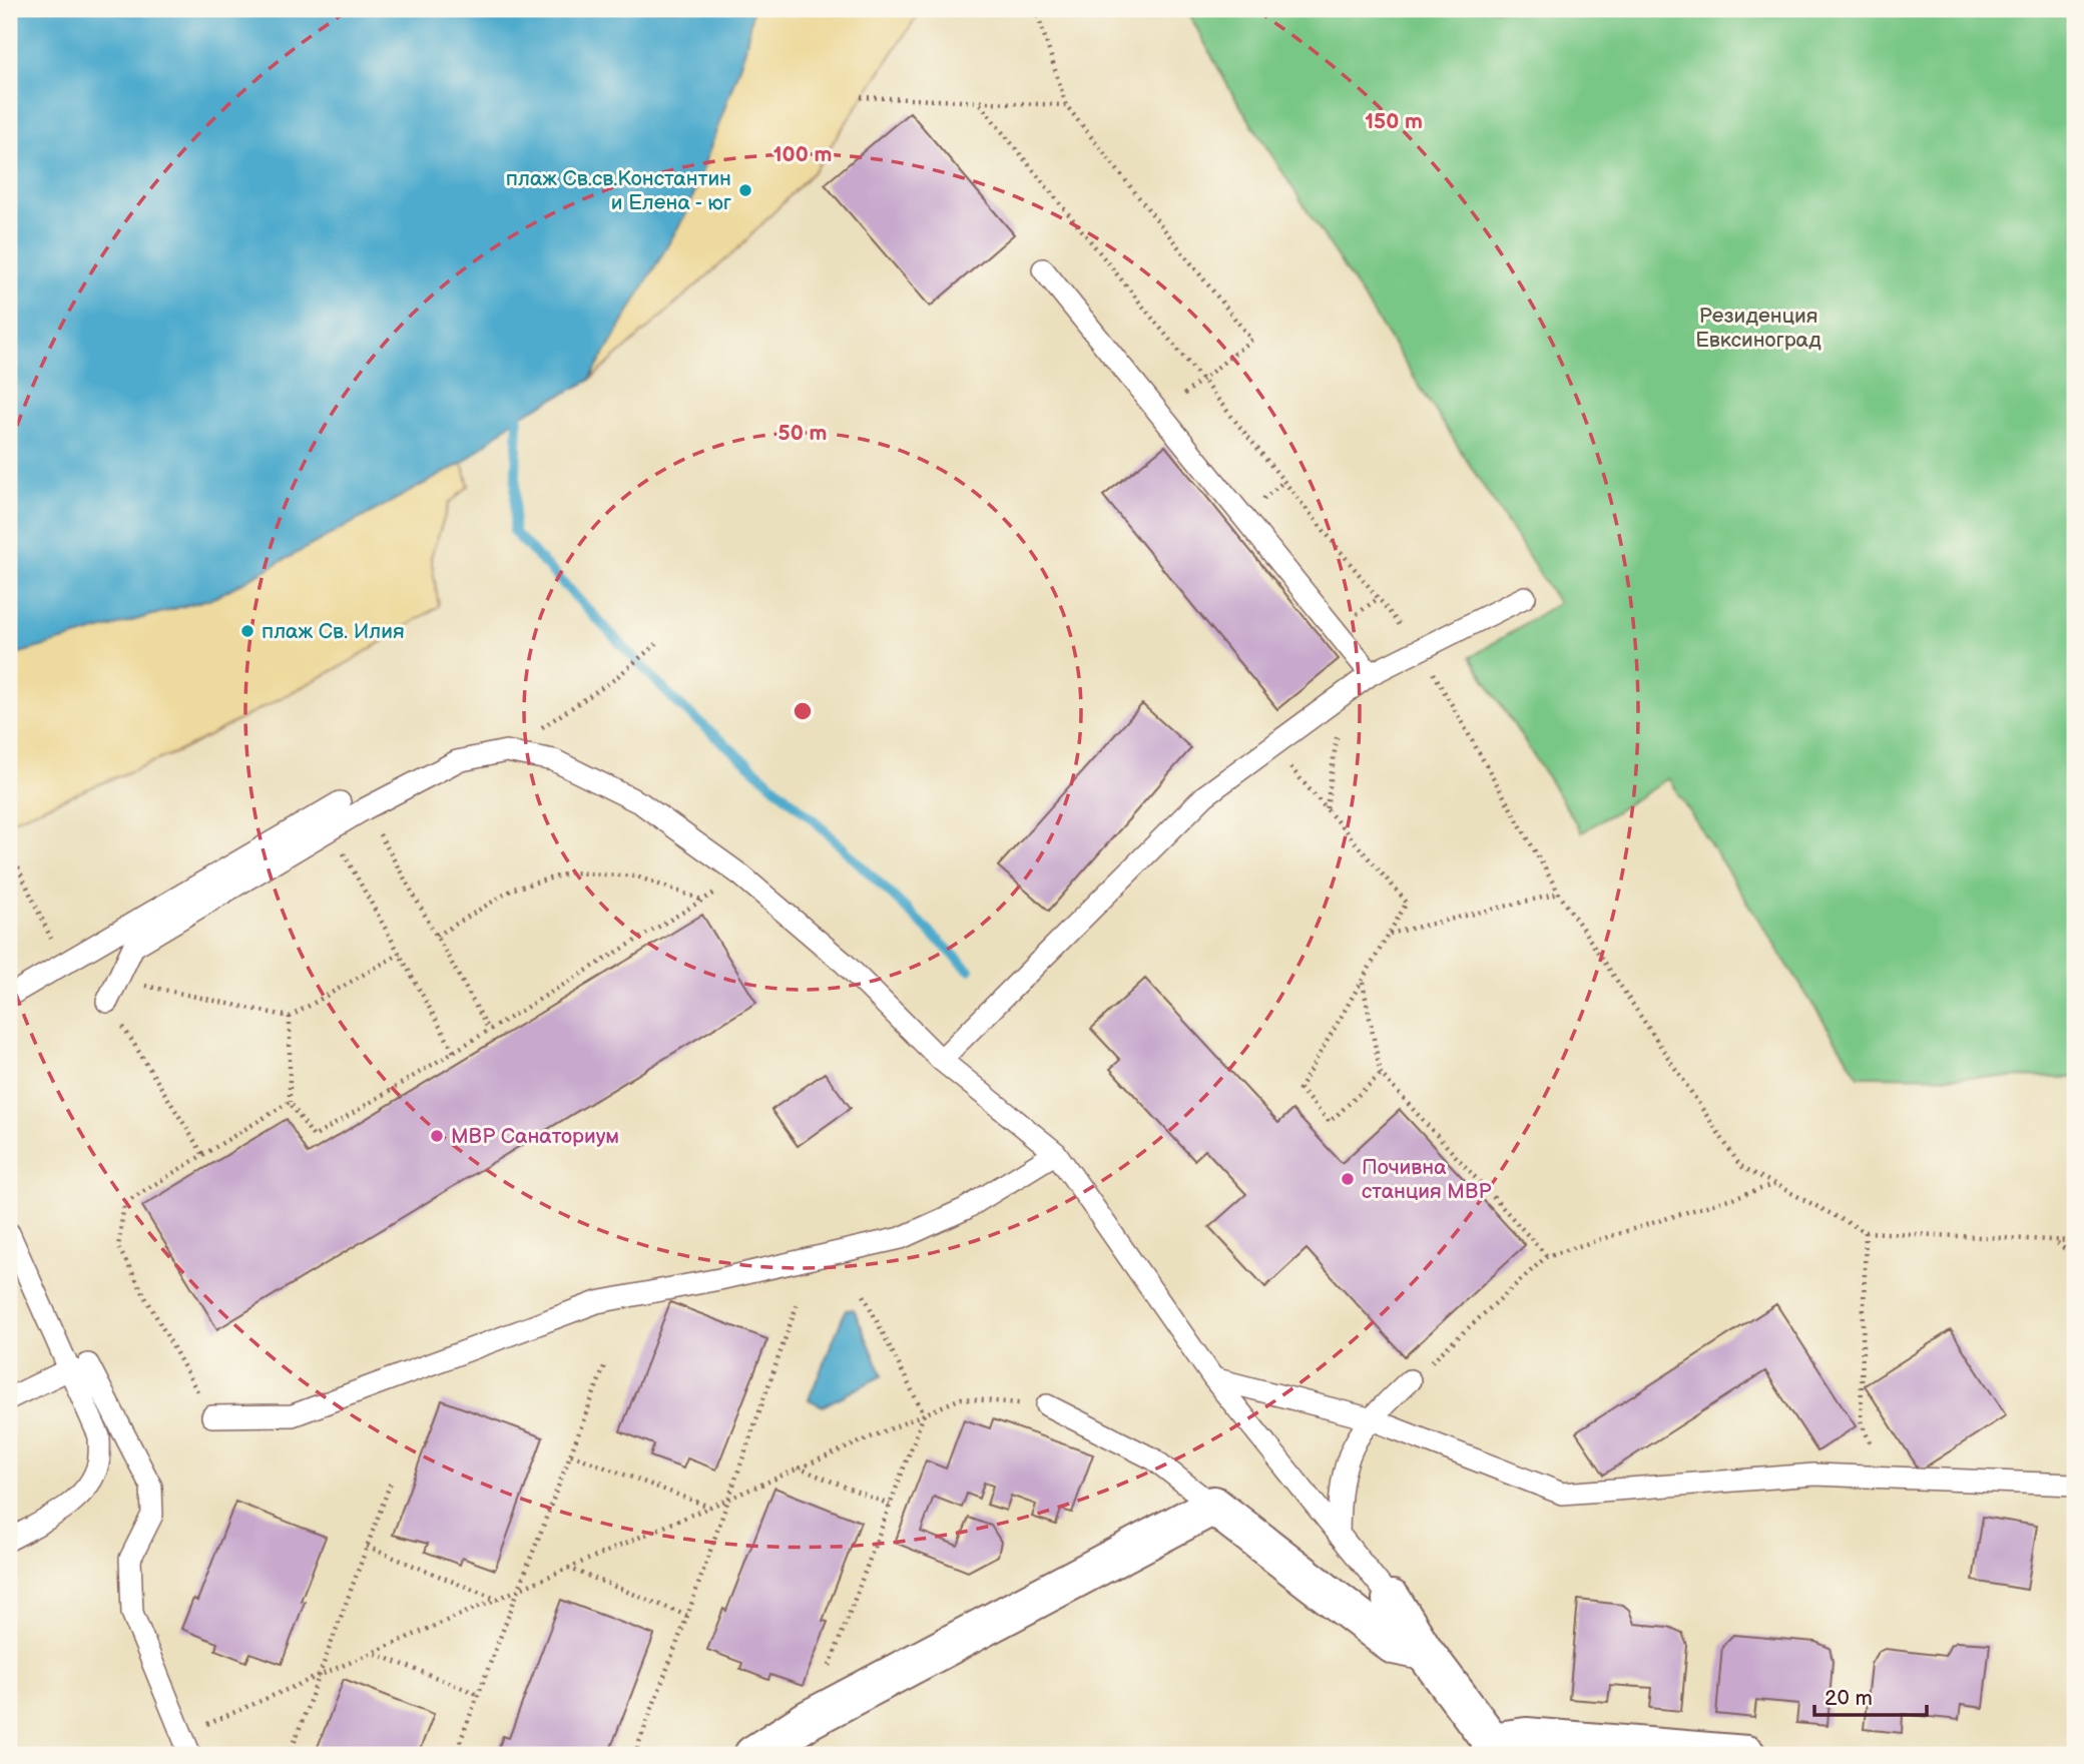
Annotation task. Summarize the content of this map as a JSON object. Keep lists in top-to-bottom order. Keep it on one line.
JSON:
{"parks":["Резиденция Евксиноград"],"places":["плаж Св.св.Константин и Елена - юг","плаж Св. Илия","МВР Санаториум","Почивна станция МВР"],"scale_bar":"20 m","rings":["150 m","100 m","50 m"]}
